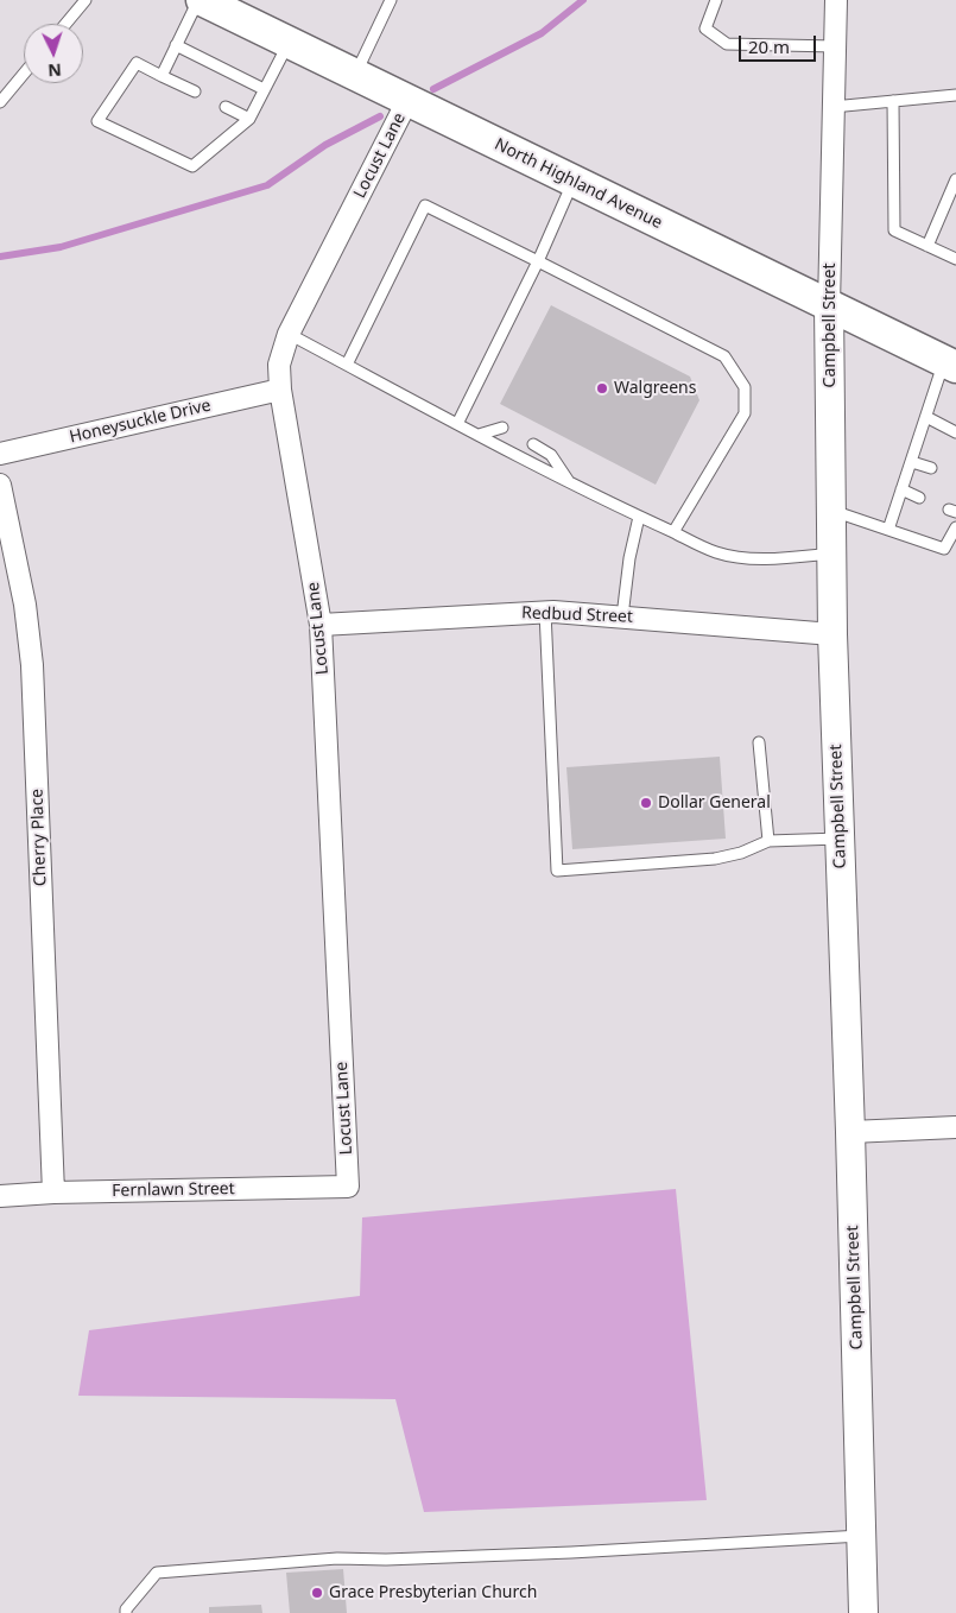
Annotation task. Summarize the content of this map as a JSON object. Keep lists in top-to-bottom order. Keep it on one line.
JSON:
{"streets":{"main road":["North Highland Avenue","Campbell Street"],"street":["Locust Lane","Honeysuckle Drive","Redbud Street","Cherry Place","Fernlawn Street"]},"crossings":[["Locust Lane","North Highland Avenue"],["Locust Lane","Honeysuckle Drive"],["Locust Lane","Redbud Street"],["Locust Lane","Fernlawn Street"],["North Highland Avenue","Campbell Street"],["Campbell Street","Redbud Street"],["Cherry Place","Fernlawn Street"]],"places":["Walgreens","Dollar General","Grace Presbyterian Church"],"scale_bar":"20 m","north":"bottom"}
